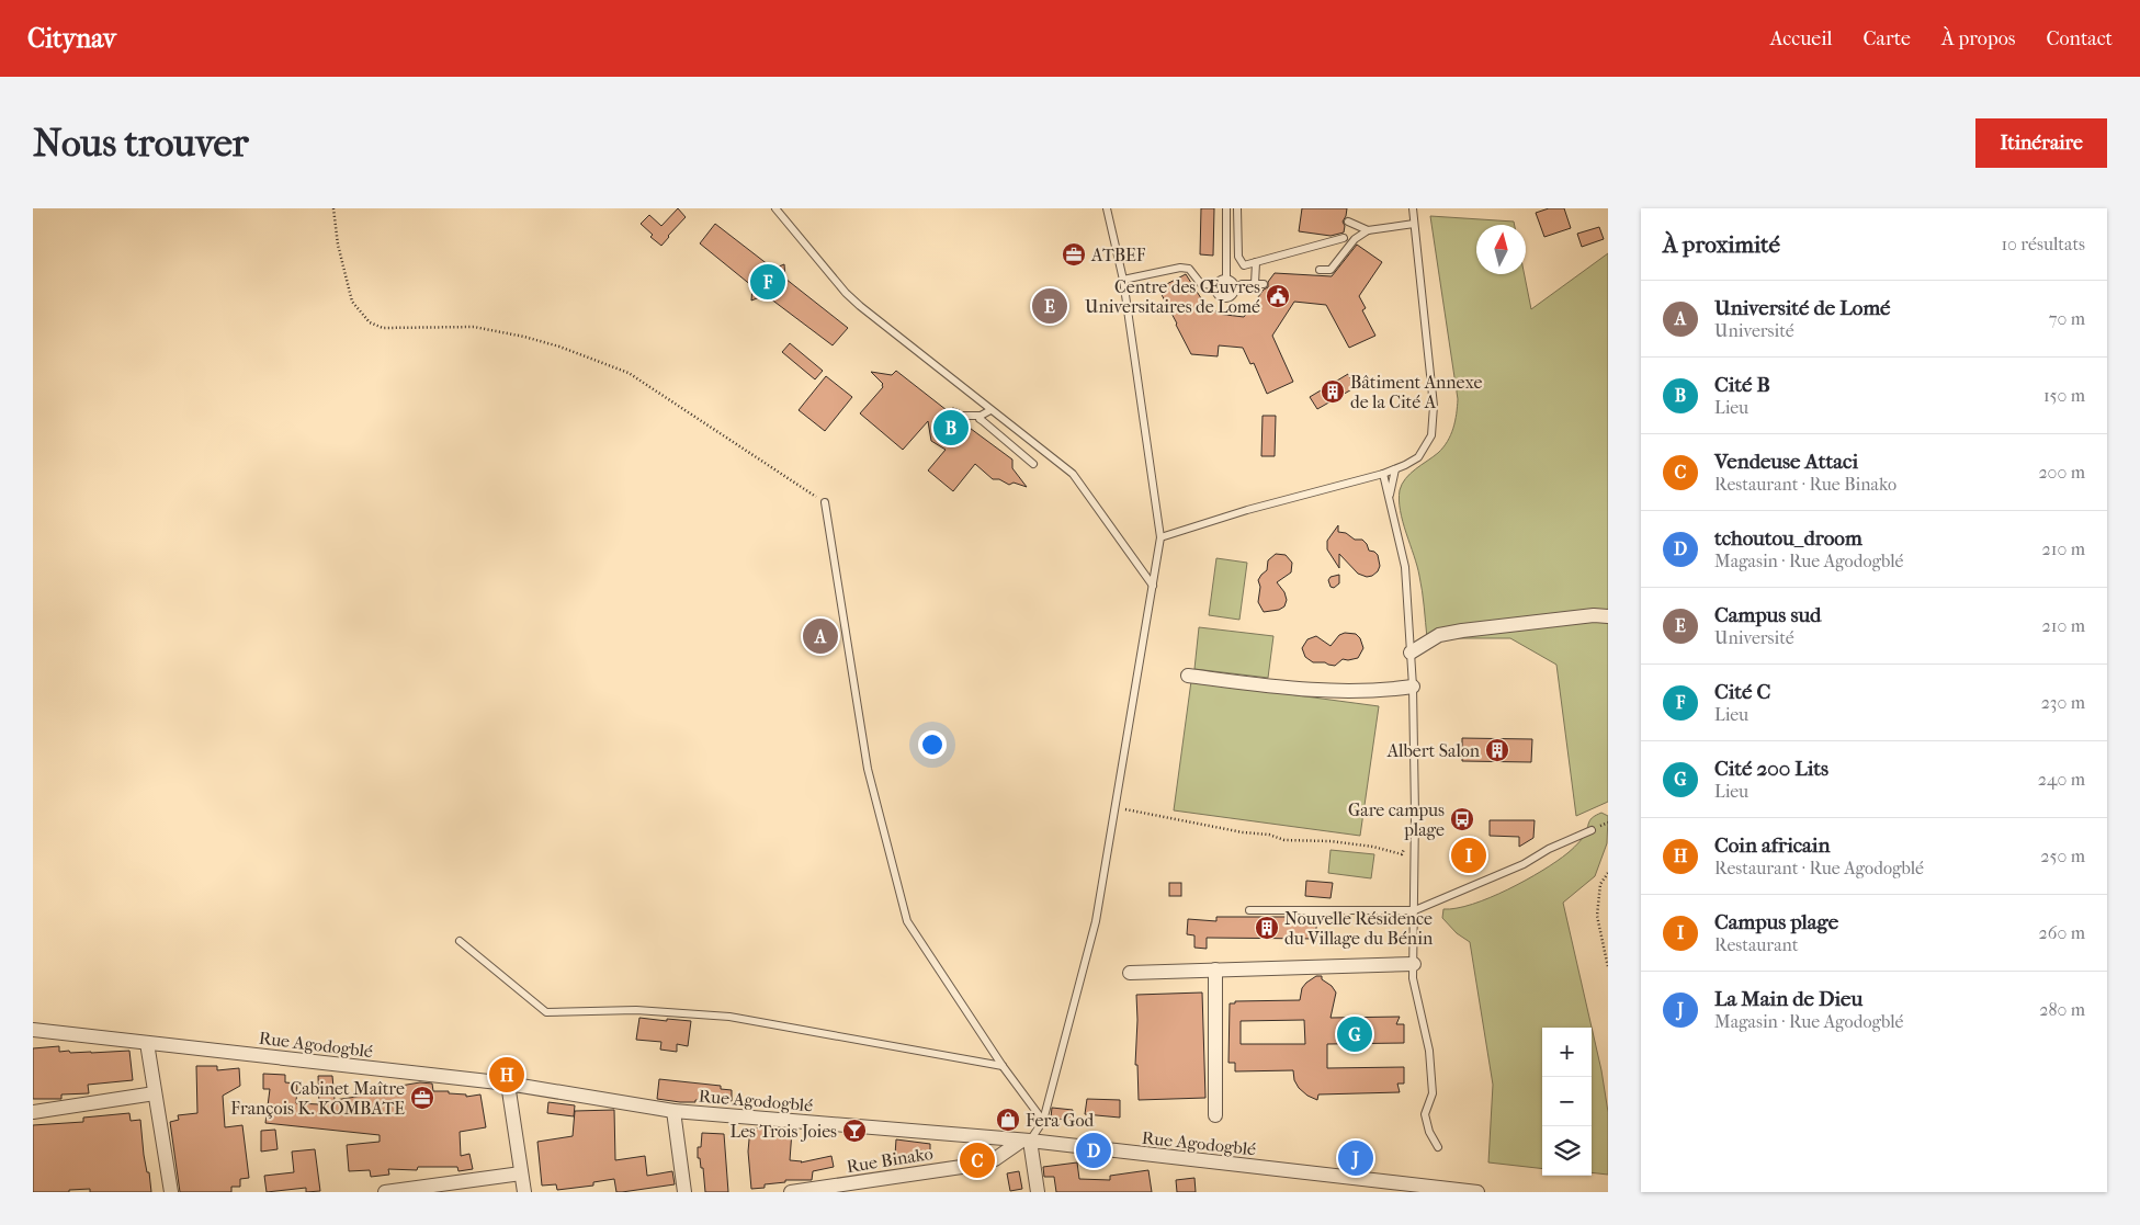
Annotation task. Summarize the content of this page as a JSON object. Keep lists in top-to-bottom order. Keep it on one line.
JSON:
{"streets":{"street":["Rue Agodogblé","Rue Binako"]},"crossings":[["Rue Agodogblé","Rue Binako"]],"places":{"office":["ATBEF","Cabinet Maître François K. KOMBATE"],"public building":["Centre des Œuvres Universitaires de Lomé"],"building":["Bâtiment Annexe de la Cité A","Albert Salon","Nouvelle Résidence du Village du Bénin"],"bus stop":["Gare campus plage"],"shop":["Fera God"],"bar":["Les Trois Joies"]},"north":"top","page":{"header":"Citynav","nav":["Accueil","Carte","À propos","Contact"],"buttons":"Itinéraire","title":"Nous trouver","heading":["À proximité","10 résultats"],"pins":["F","E","B","A","I","G","H","D","J","C"],"list":[{"mark":"A","name":"Université de Lomé","note":"Université","value":"70 m"},{"mark":"B","name":"Cité B","note":"Lieu","value":"150 m"},{"mark":"C","name":"Vendeuse Attaci","note":"Restaurant · Rue Binako","value":"200 m"},{"mark":"D","name":"tchoutou_droom","note":"Magasin · Rue Agodogblé","value":"210 m"},{"mark":"E","name":"Campus sud","note":"Université","value":"210 m"},{"mark":"F","name":"Cité C","note":"Lieu","value":"230 m"},{"mark":"G","name":"Cité 200 Lits","note":"Lieu","value":"240 m"},{"mark":"H","name":"Coin africain","note":"Restaurant · Rue Agodogblé","value":"250 m"},{"mark":"I","name":"Campus plage","note":"Restaurant","value":"260 m"},{"mark":"J","name":"La Main de Dieu","note":"Magasin · Rue Agodogblé","value":"280 m"}],"map_buttons":["+","−"]}}
